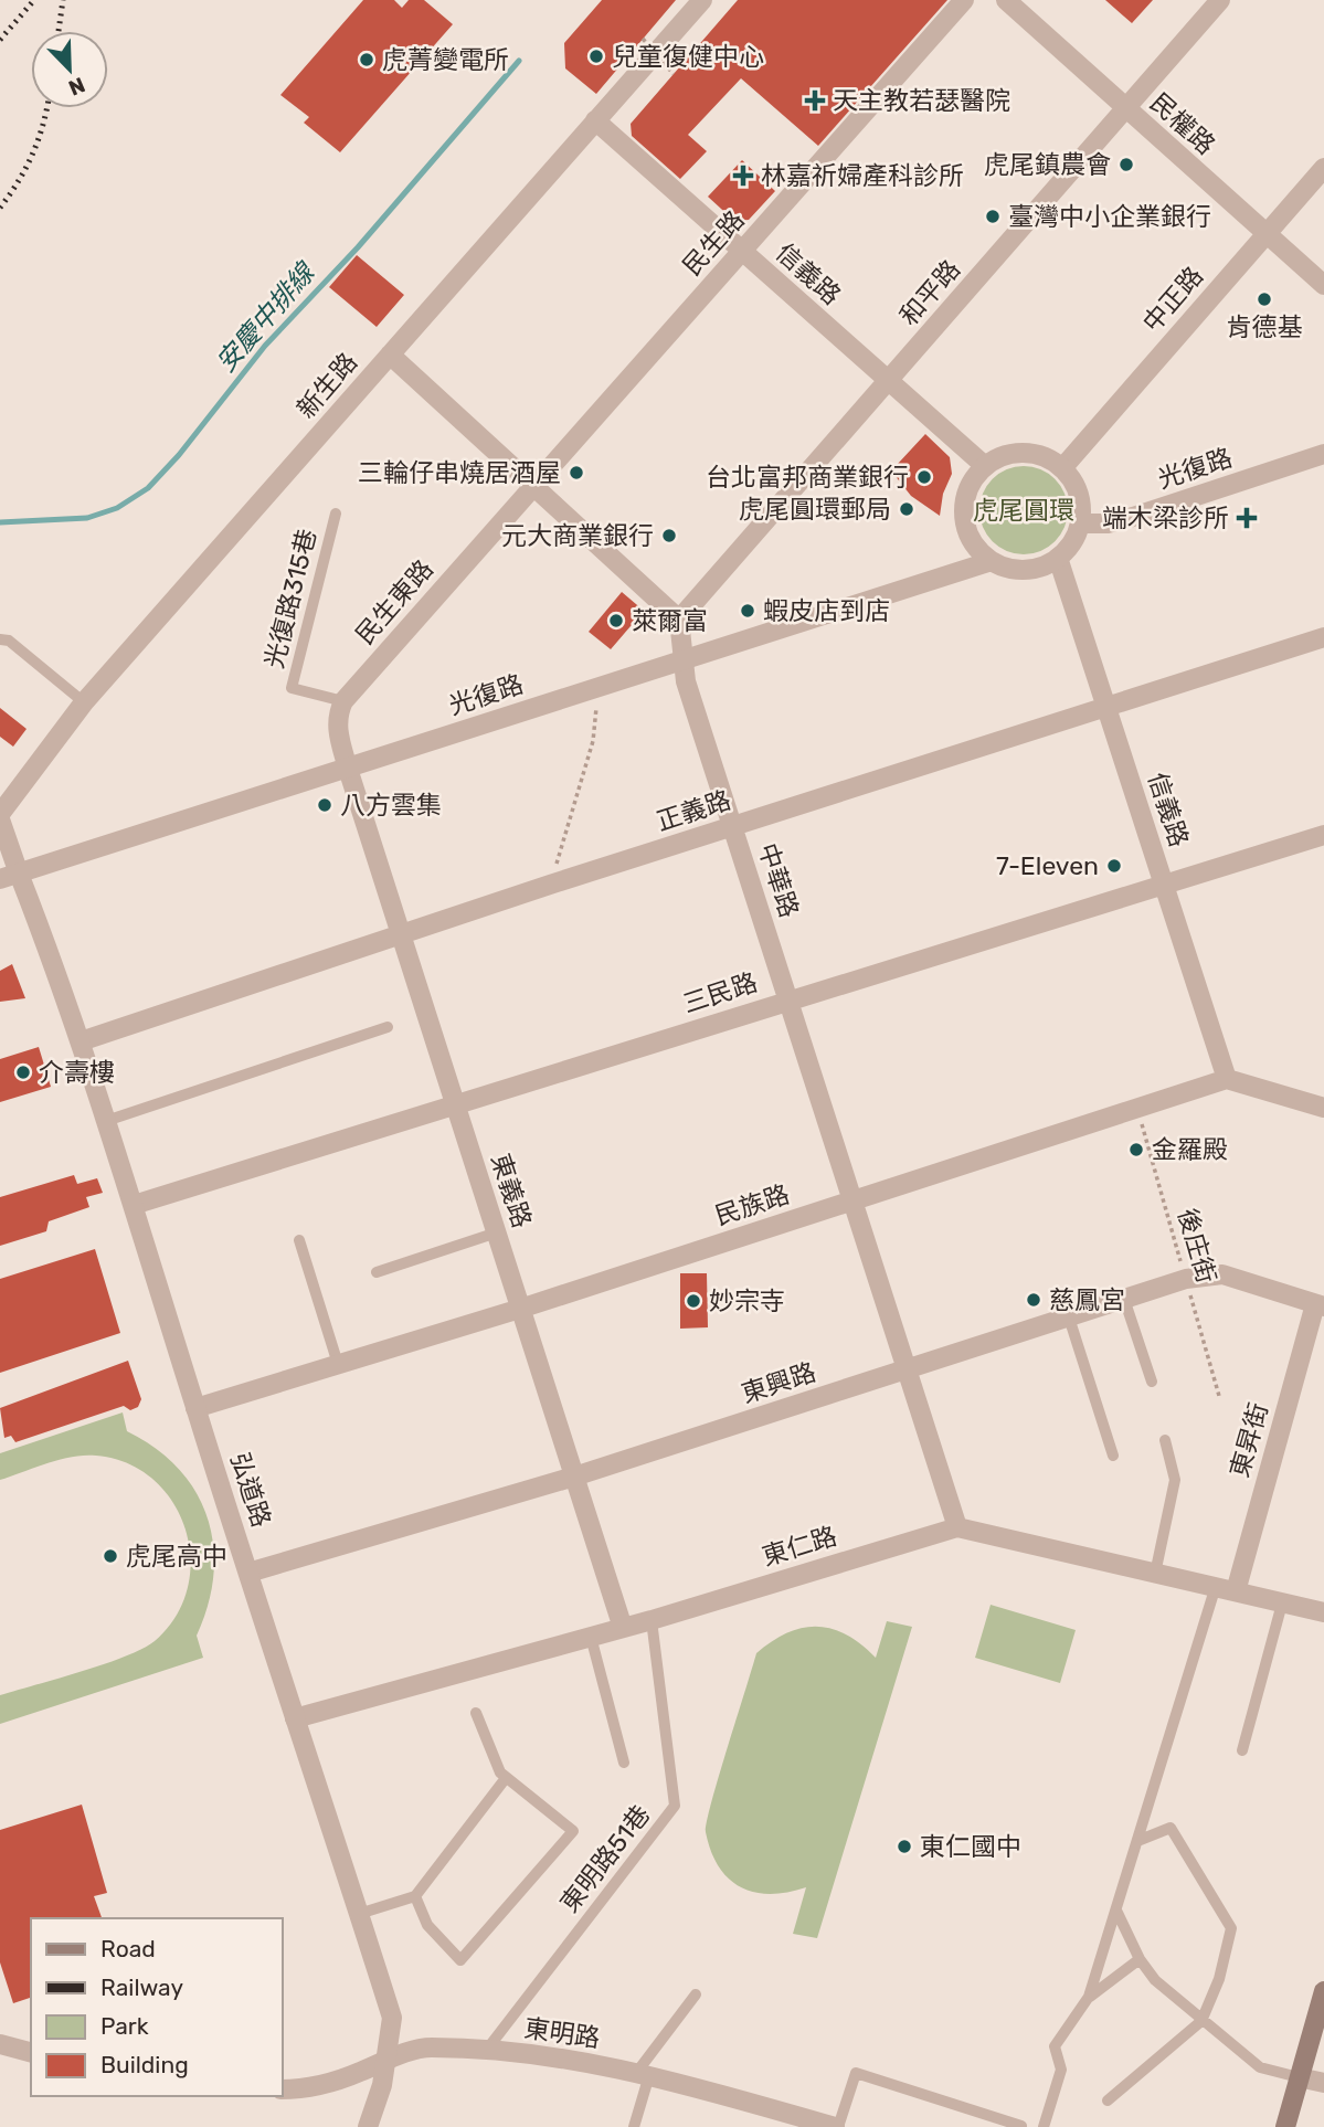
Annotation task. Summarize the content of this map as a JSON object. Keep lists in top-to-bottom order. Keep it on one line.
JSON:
{"streets":{"street":["民權路","民生路","信義路","和平路","中正路","新生路","光復路","民生東路","正義路","中華路","三民路","東義路","民族路","東興路","東昇街","弘道路","東仁路","東明路"],"lane":["光復路315巷","東明路51巷"],"path":["後庄街"]},"crossings":[["民權路","和平路"],["民權路","中正路"],["民生路","信義路"],["民生路","民生東路"],["信義路","和平路"],["信義路","中正路"],["信義路","新生路"],["信義路","光復路"],["信義路","正義路"],["信義路","三民路"],["信義路","民族路"],["和平路","中華路"],["中正路","光復路"],["光復路","中華路"],["光復路","東義路"],["光復路","弘道路"],["光復路315巷","民生東路"],["正義路","中華路"],["正義路","東義路"],["正義路","弘道路"],["中華路","三民路"],["中華路","民族路"],["中華路","東興路"],["中華路","東仁路"],["三民路","東義路"],["三民路","弘道路"],["東義路","民族路"],["東義路","東興路"],["東義路","東仁路"],["民族路","後庄街"],["民族路","弘道路"],["後庄街","東興路"],["東興路","東昇街"],["東興路","弘道路"],["東昇街","東仁路"],["弘道路","東仁路"],["弘道路","東明路"],["東仁路","東明路51巷"],["東明路51巷","東明路"]],"water":["安慶中排線"],"parks":["虎尾圓環"],"places":{"other":["兒童復健中心","虎菁變電所","虎尾鎮農會","臺灣中小企業銀行","肯德基","三輪仔串燒居酒屋","台北富邦商業銀行","虎尾圓環郵局","元大商業銀行","蝦皮店到店","萊爾富","八方雲集","7-Eleven","介壽樓","金羅殿","慈鳳宮","妙宗寺","虎尾高中","東仁國中"],"health":["天主教若瑟醫院","林嘉祈婦產科診所","端木梁診所"]},"legend":["Road","Railway","Park","Building"],"north":"bottom right"}
